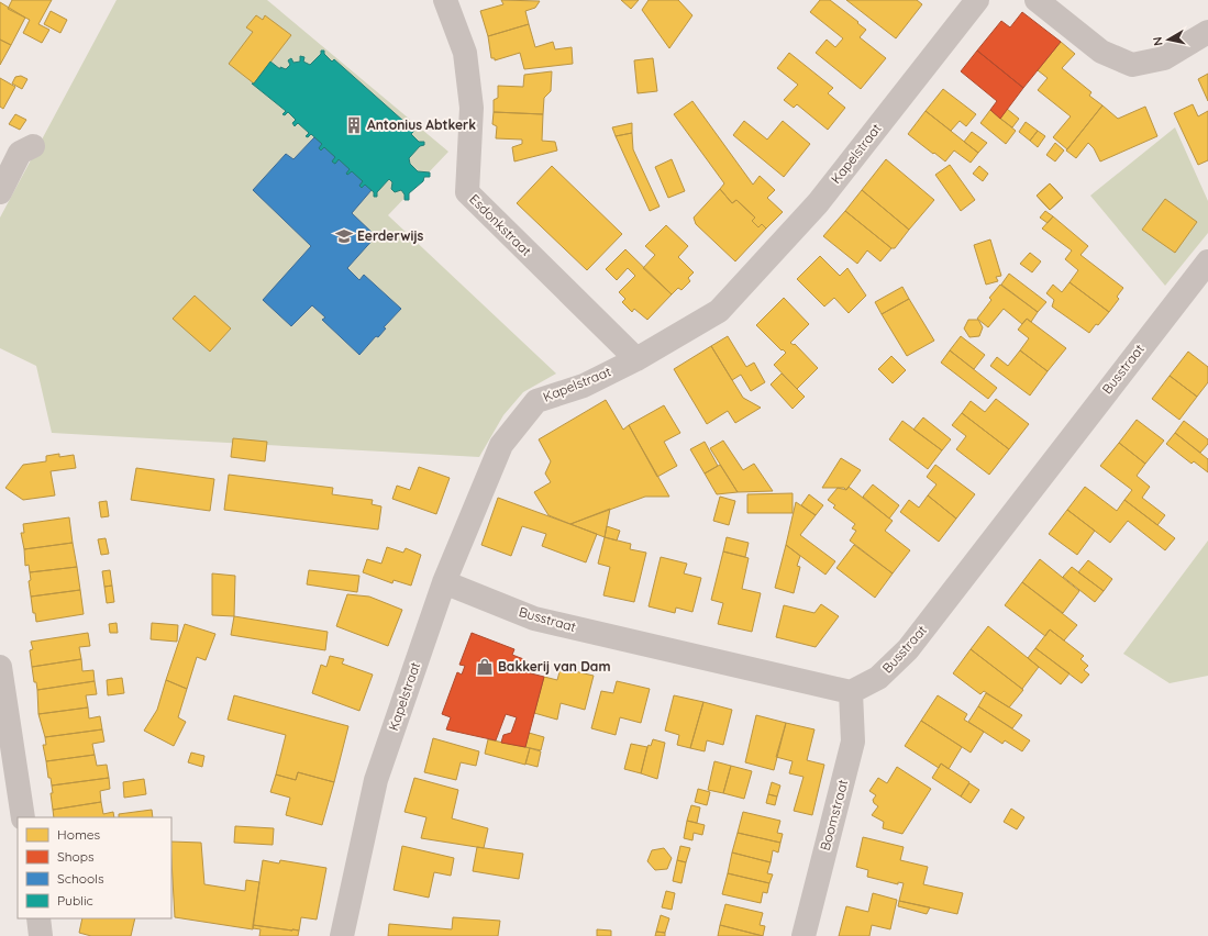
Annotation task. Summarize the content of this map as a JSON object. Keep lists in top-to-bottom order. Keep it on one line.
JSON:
{"streets":{"street":["Kapelstraat","Esdonkstraat","Busstraat","Boomstraat"]},"crossings":[["Kapelstraat","Esdonkstraat"],["Kapelstraat","Busstraat"],["Busstraat","Boomstraat"]],"places":{"building":["Antonius Abtkerk"],"school or university":["Eerderwijs"],"shop":["Bakkerij van Dam"]},"legend":["Homes","Shops","Schools","Public"],"north":"left"}
